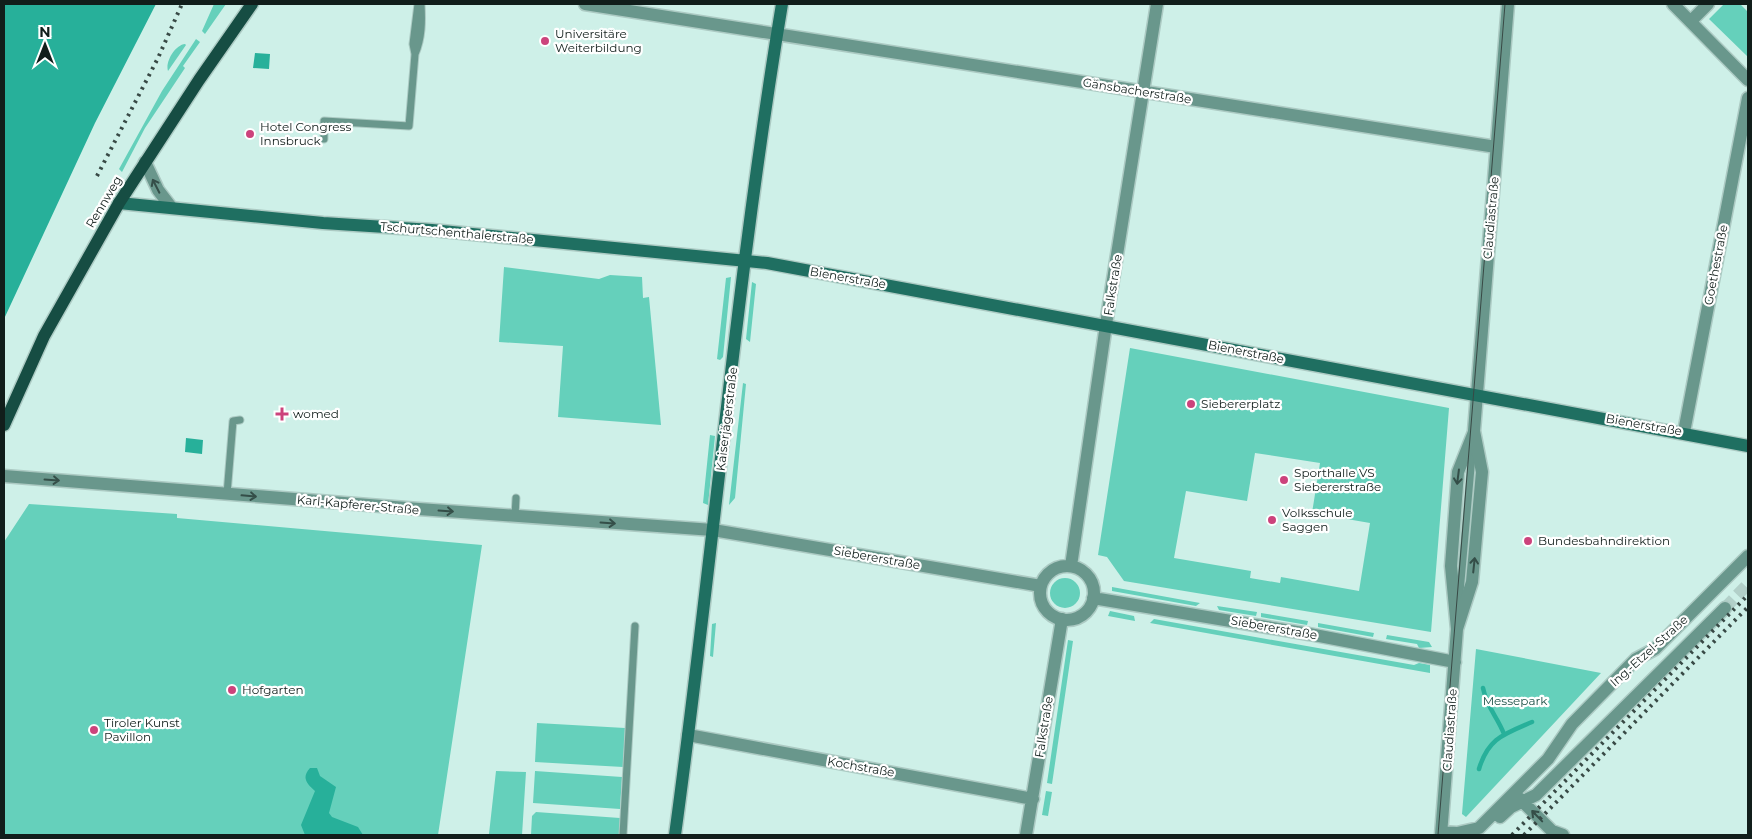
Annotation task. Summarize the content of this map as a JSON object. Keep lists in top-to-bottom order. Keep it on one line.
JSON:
{"streets":{"main road":["Rennweg"],"street":["Gänsbacherstraße","Claudiastraße","Tschurtschenthalerstraße","Goethestraße","Bienerstraße","Falkstraße","Kaiserjägerstraße","Karl-Kapferer-Straße","Siebererstraße","Ing.-Etzel-Straße","Kochstraße"]},"crossings":[["Gänsbacherstraße","Claudiastraße"],["Gänsbacherstraße","Falkstraße"],["Gänsbacherstraße","Kaiserjägerstraße"],["Rennweg","Tschurtschenthalerstraße"],["Claudiastraße","Bienerstraße"],["Claudiastraße","Siebererstraße"],["Claudiastraße","Ing.-Etzel-Straße"],["Tschurtschenthalerstraße","Bienerstraße"],["Tschurtschenthalerstraße","Kaiserjägerstraße"],["Goethestraße","Bienerstraße"],["Bienerstraße","Falkstraße"],["Bienerstraße","Kaiserjägerstraße"],["Falkstraße","Siebererstraße"],["Falkstraße","Kochstraße"],["Kaiserjägerstraße","Karl-Kapferer-Straße"],["Kaiserjägerstraße","Siebererstraße"],["Kaiserjägerstraße","Kochstraße"],["Karl-Kapferer-Straße","Siebererstraße"]],"one_way":["Karl-Kapferer-Straße"],"parks":["Messepark"],"places":{"other":["Universitäre Weiterbildung","Hotel Congress Innsbruck","Siebererplatz","Sporthalle VS Siebererstraße","Volksschule Saggen","Bundesbahndirektion","Hofgarten","Tiroler Kunst Pavillon"],"health":["womed"]},"north":"top"}
